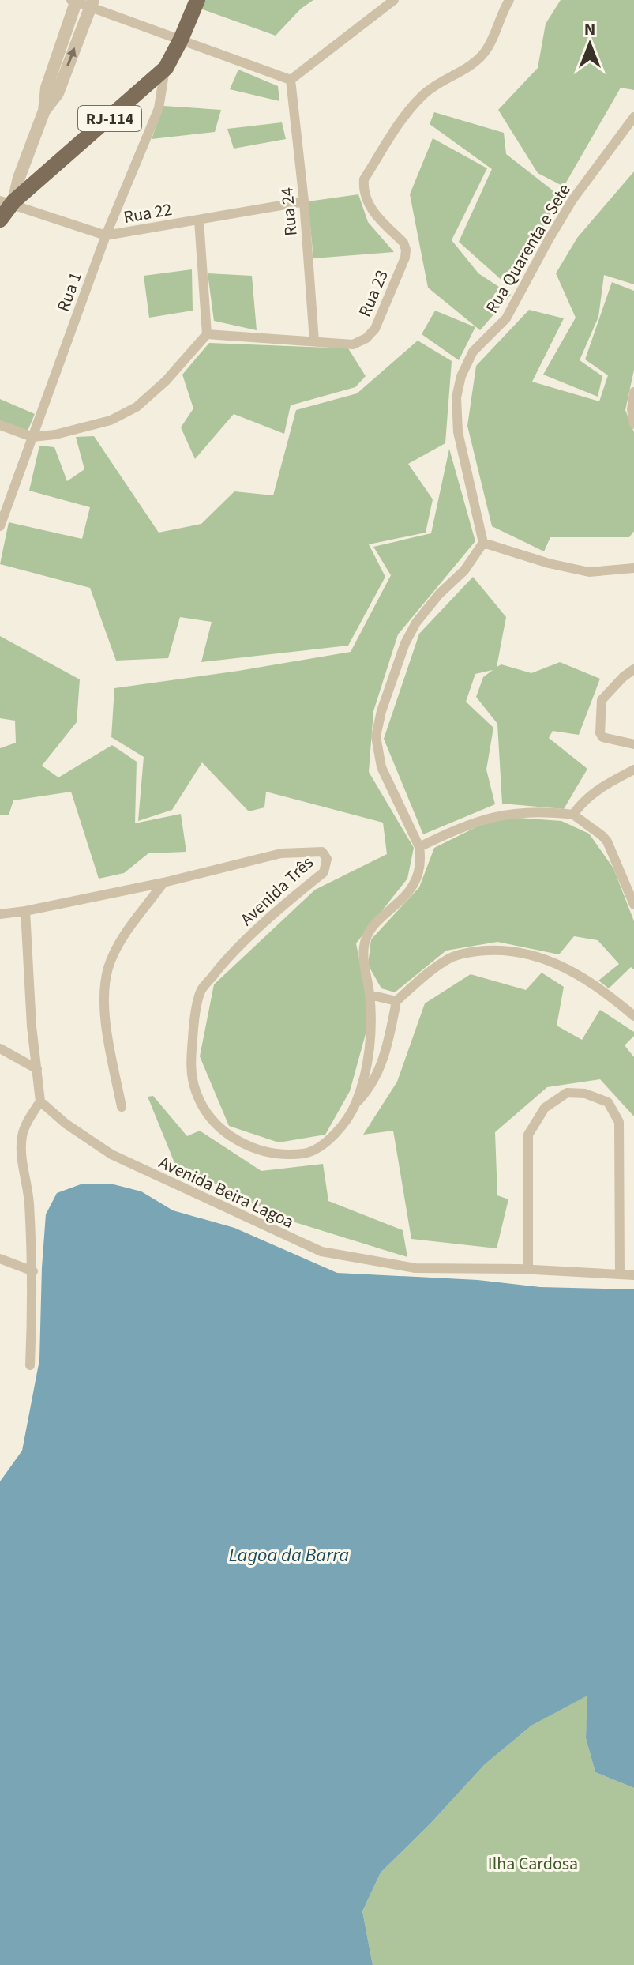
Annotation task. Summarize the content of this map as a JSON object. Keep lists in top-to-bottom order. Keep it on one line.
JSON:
{"streets":{"main road":["RJ-114"],"street":["Rua 24","Rua 22","Rua Quarenta e Sete","Rua 1","Rua 23","Avenida Três","Avenida Beira Lagoa"]},"crossings":[["RJ-114","Rua 22"],["RJ-114","Rua 1"],["Rua 24","Rua 22"],["Rua 24","Rua 23"],["Rua 22","Rua 1"]],"water":["Lagoa da Barra"],"parks":["Ilha Cardosa"],"north":"top"}
